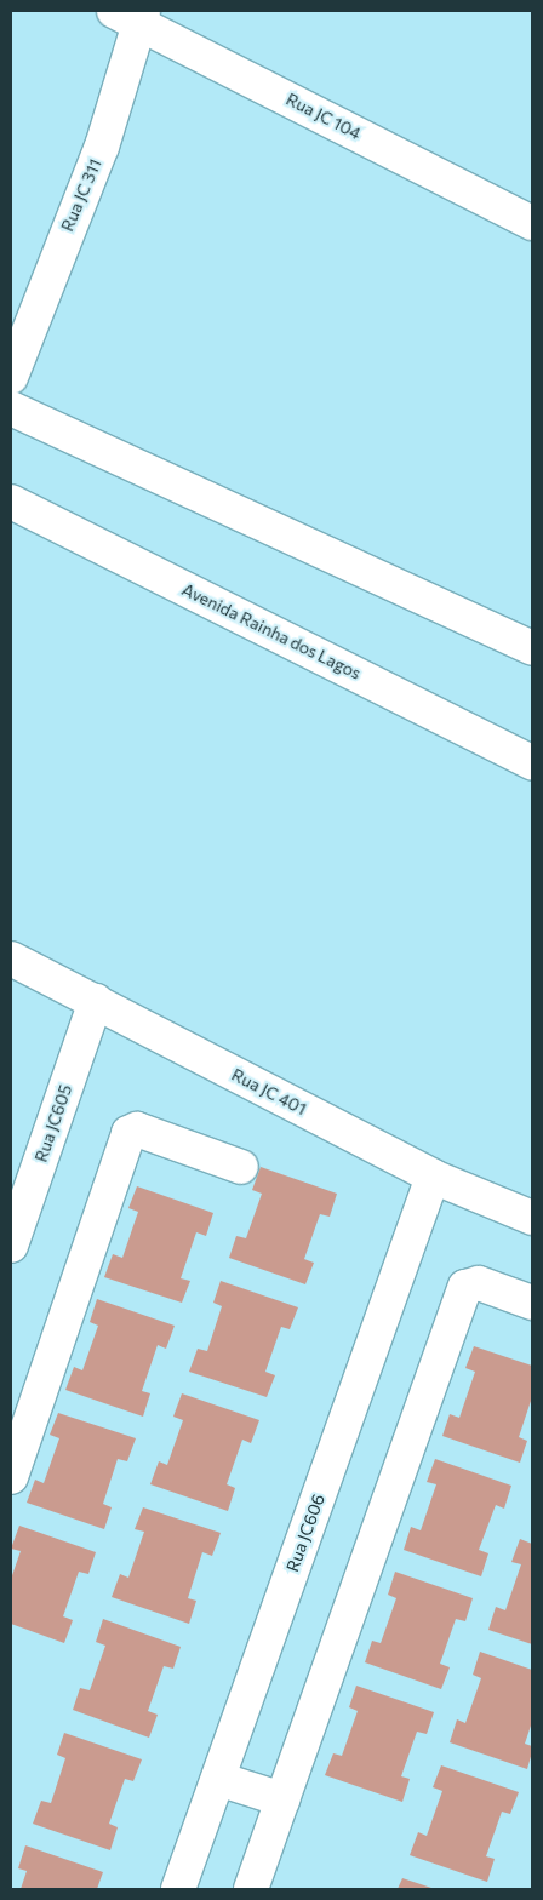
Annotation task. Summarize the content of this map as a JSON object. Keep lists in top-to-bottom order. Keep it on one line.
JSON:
{"streets":{"street":["Rua JC 104","Rua JC 311","Avenida Rainha dos Lagos","Rua JC 401","Rua JC605","Rua JC606"]},"crossings":[["Rua JC 104","Rua JC 311"],["Rua JC 401","Rua JC605"],["Rua JC 401","Rua JC606"]]}
